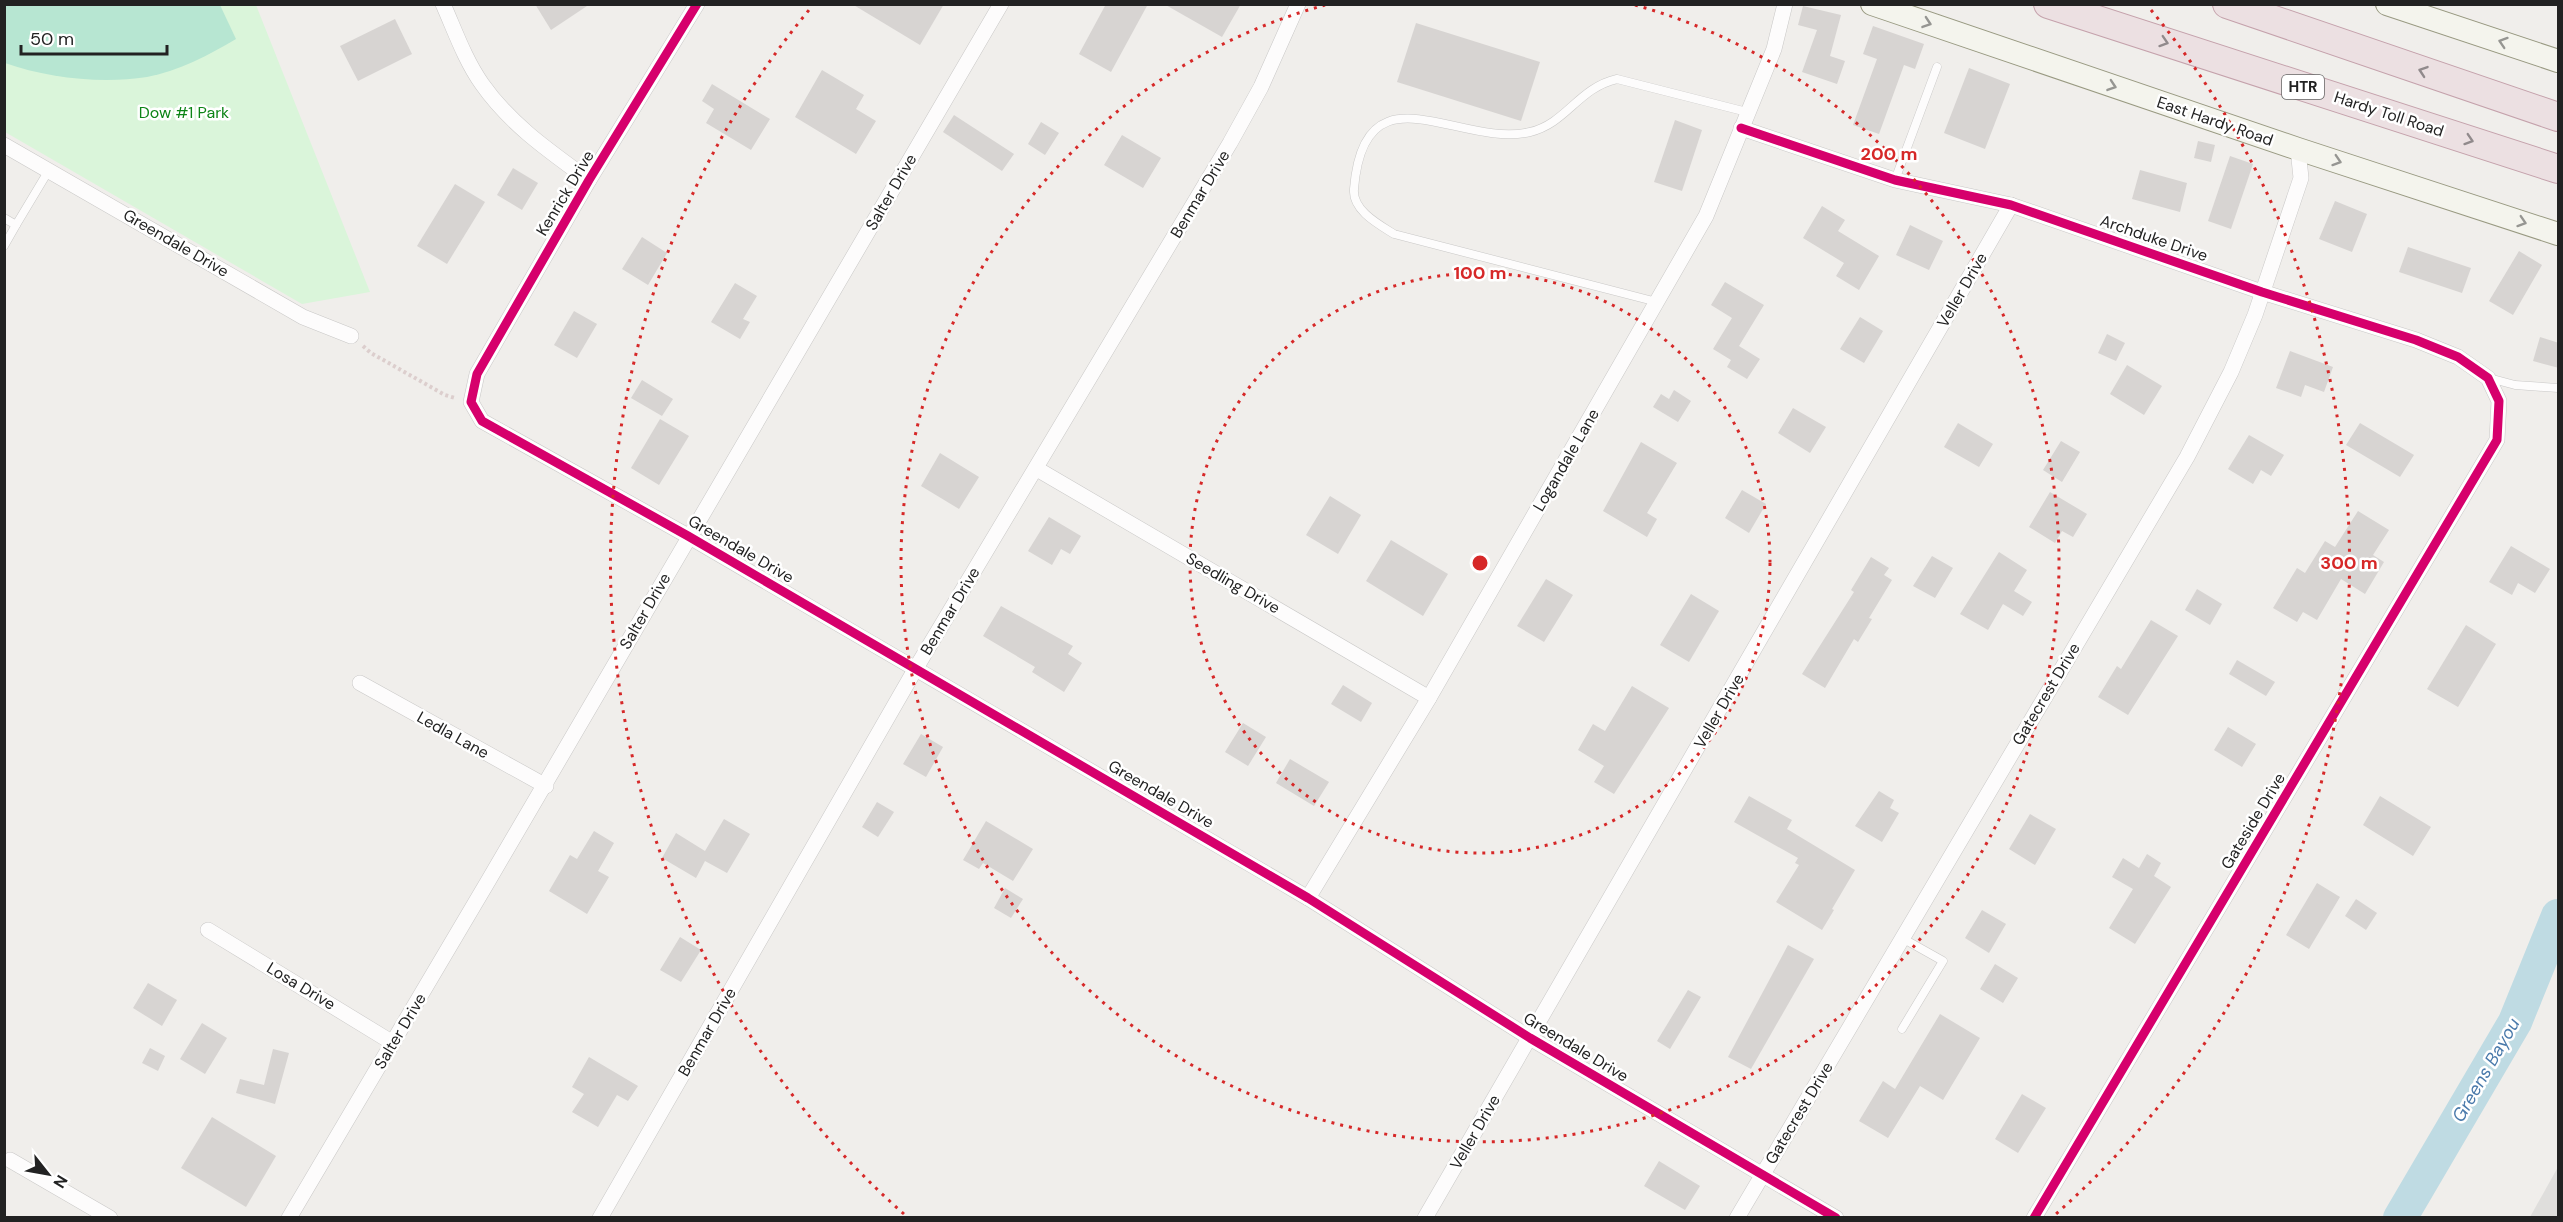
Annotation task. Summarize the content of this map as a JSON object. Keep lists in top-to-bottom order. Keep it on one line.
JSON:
{"streets":{"highway":["HTR","Hardy Toll Road"],"main road":["East Hardy Road"],"street":["Salter Drive","Kenrick Drive","Benmar Drive","Archduke Drive","Greendale Drive","Veller Drive","Logandale Lane","Seedling Drive","Gatecrest Drive","Ledla Lane","Gateside Drive","Losa Drive"]},"crossings":[["East Hardy Road","Gatecrest Drive"],["Salter Drive","Greendale Drive"],["Salter Drive","Ledla Lane"],["Salter Drive","Losa Drive"],["Kenrick Drive","Greendale Drive"],["Benmar Drive","Greendale Drive"],["Benmar Drive","Seedling Drive"],["Archduke Drive","Veller Drive"],["Archduke Drive","Logandale Lane"],["Archduke Drive","Gatecrest Drive"],["Archduke Drive","Gateside Drive"],["Greendale Drive","Veller Drive"],["Greendale Drive","Logandale Lane"],["Greendale Drive","Gatecrest Drive"],["Logandale Lane","Seedling Drive"]],"one_way":["East Hardy Road"],"water":["Greens Bayou"],"parks":["Dow #1 Park"],"scale_bar":"50 m","north":"bottom right","rings":["200 m","100 m","300 m"]}
